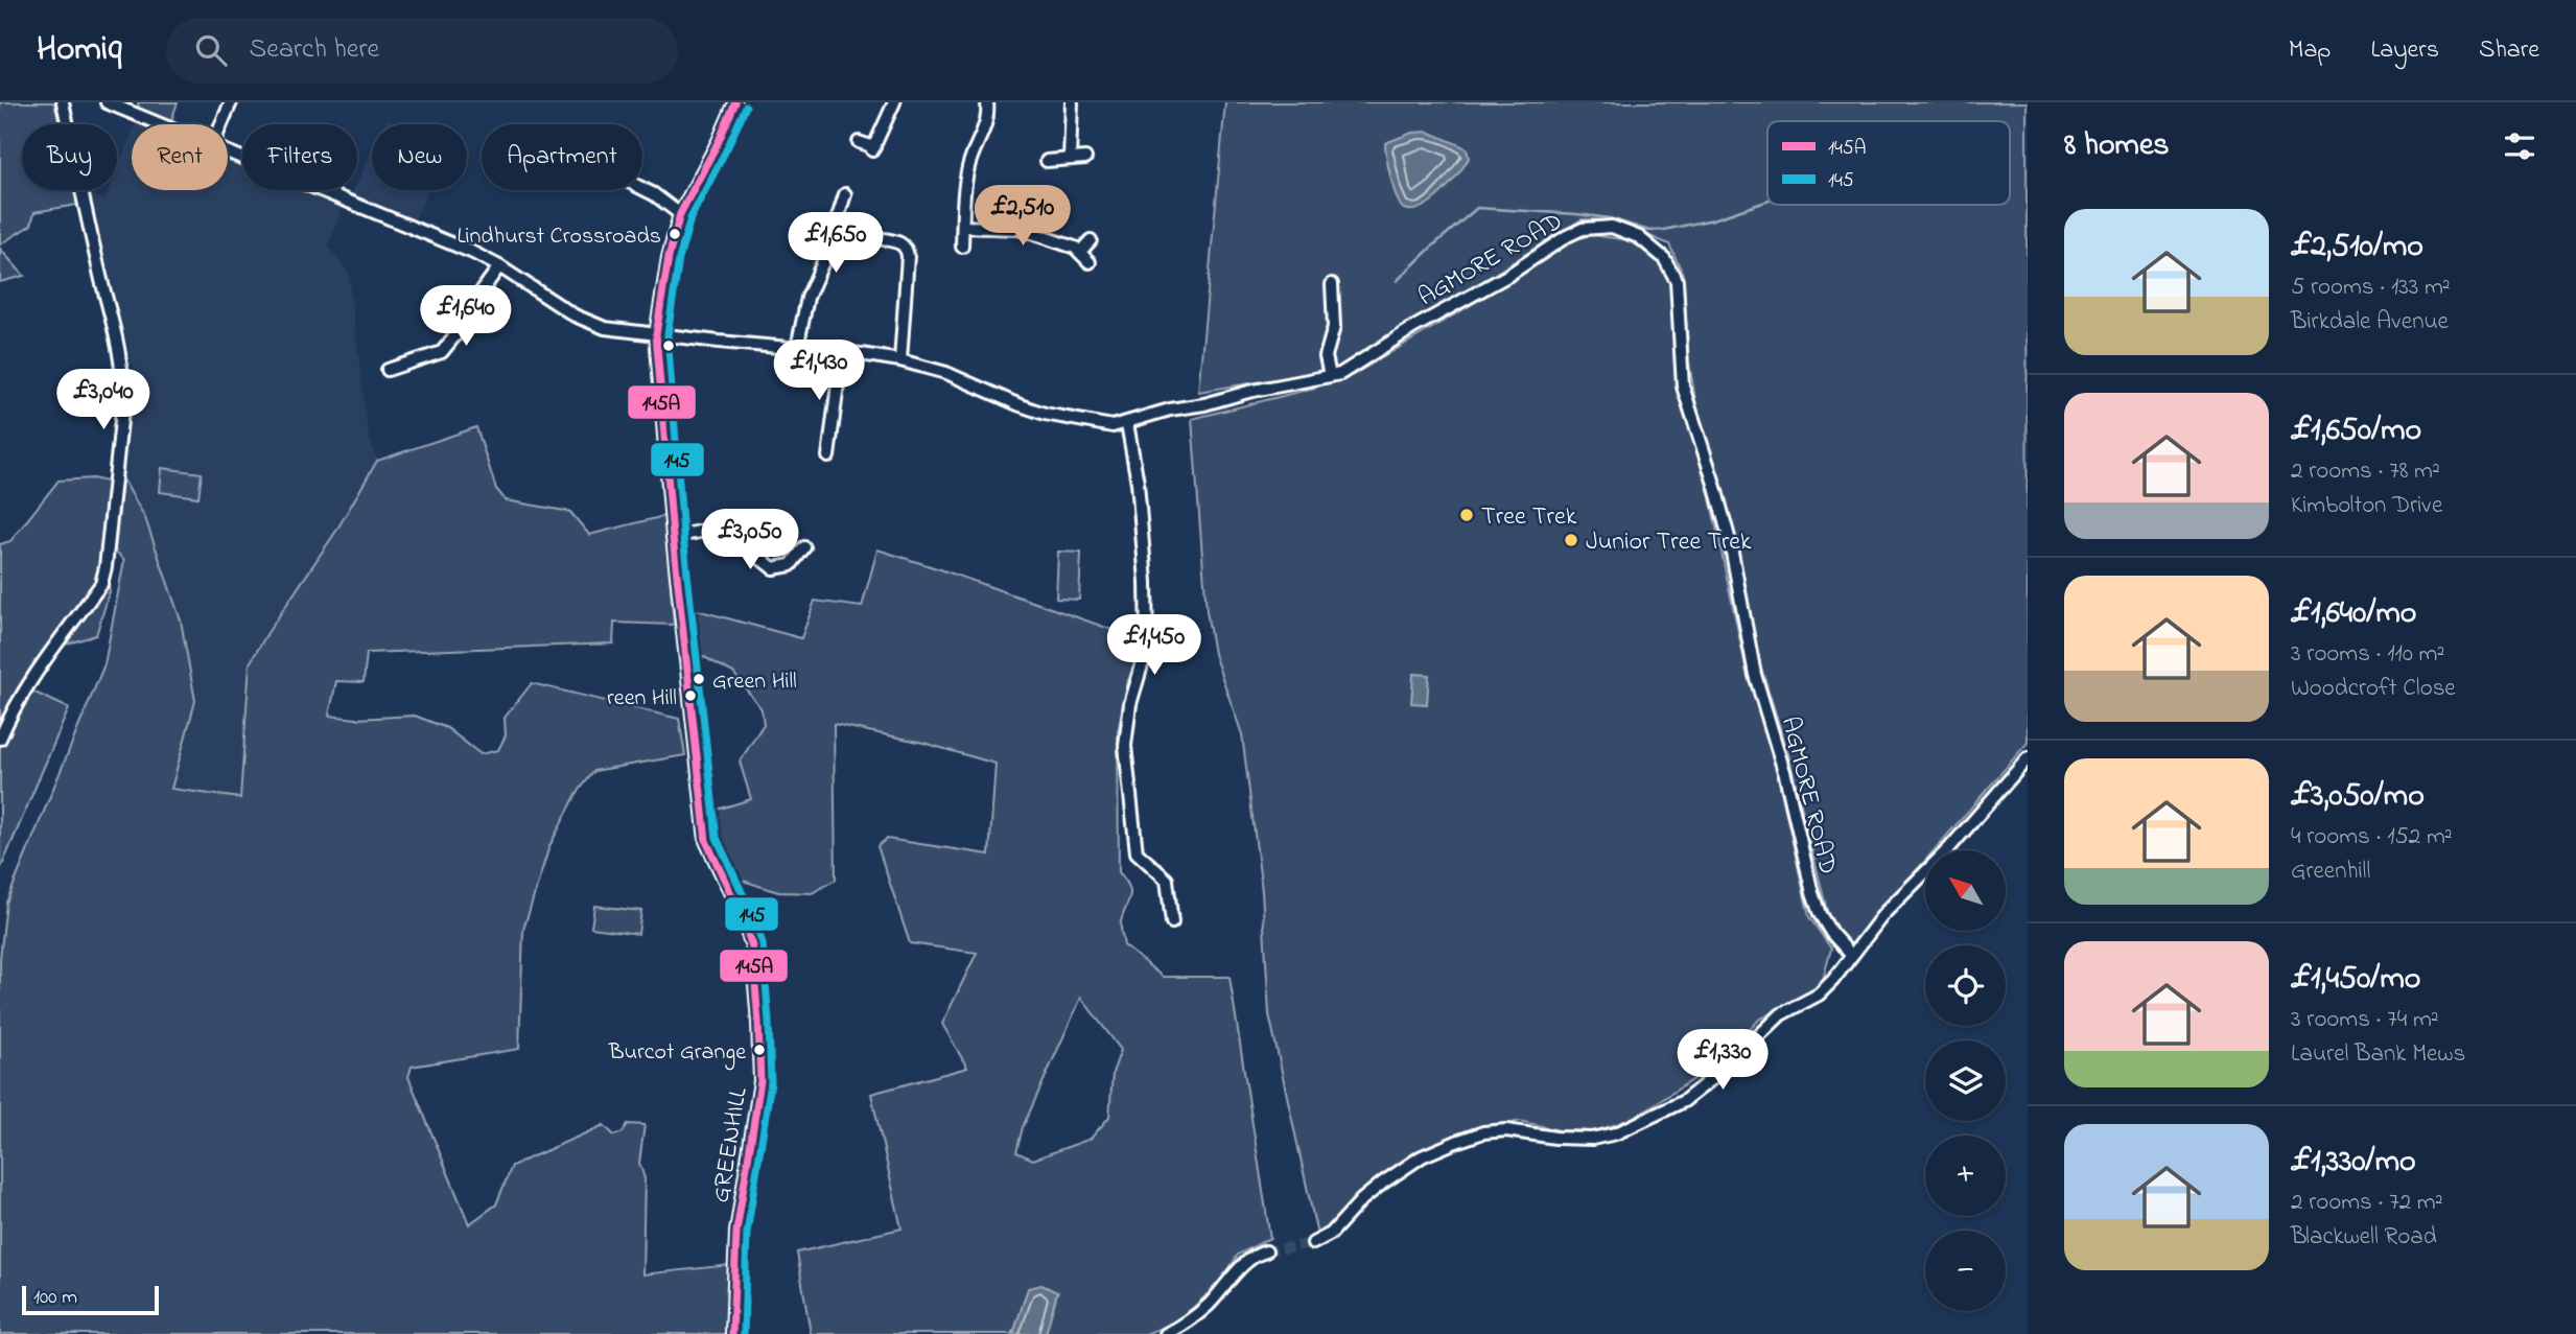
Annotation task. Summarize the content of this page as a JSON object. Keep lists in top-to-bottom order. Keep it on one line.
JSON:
{"streets":{"street":["AGMORE ROAD","GREENHILL"]},"crossings":[["AGMORE ROAD","GREENHILL"]],"places":["Lindhurst Crossroads","Tree Trek","Junior Tree Trek","Green Hill","reen Hill","Burcot Grange"],"lines":["transit line 145A","transit line 145"],"legend":["145A","145"],"scale_bar":"100 m","north":"top left","page":{"header":"Homiq","search":"Search here","nav":["Map","Layers","Share"],"heading":"8 homes","chip":["Buy","Rent","Filters","New","Apartment"],"price":["£2,510","£1,650","£1,640","£1,430","£3,040","£3,050","£1,450","£1,330"],"list":[{"name":"£2,510/mo","note":"5 rooms · 133 m² · Birkdale Avenue"},{"name":"£1,650/mo","note":"2 rooms · 78 m² · Kimbolton Drive"},{"name":"£1,640/mo","note":"3 rooms · 110 m² · Woodcroft Close"},{"name":"£3,050/mo","note":"4 rooms · 152 m² · Greenhill"},{"name":"£1,450/mo","note":"3 rooms · 74 m² · Laurel Bank Mews"},{"name":"£1,330/mo","note":"2 rooms · 72 m² · Blackwell Road"}],"map_buttons":["+","−"],"scale":"100 m"}}
